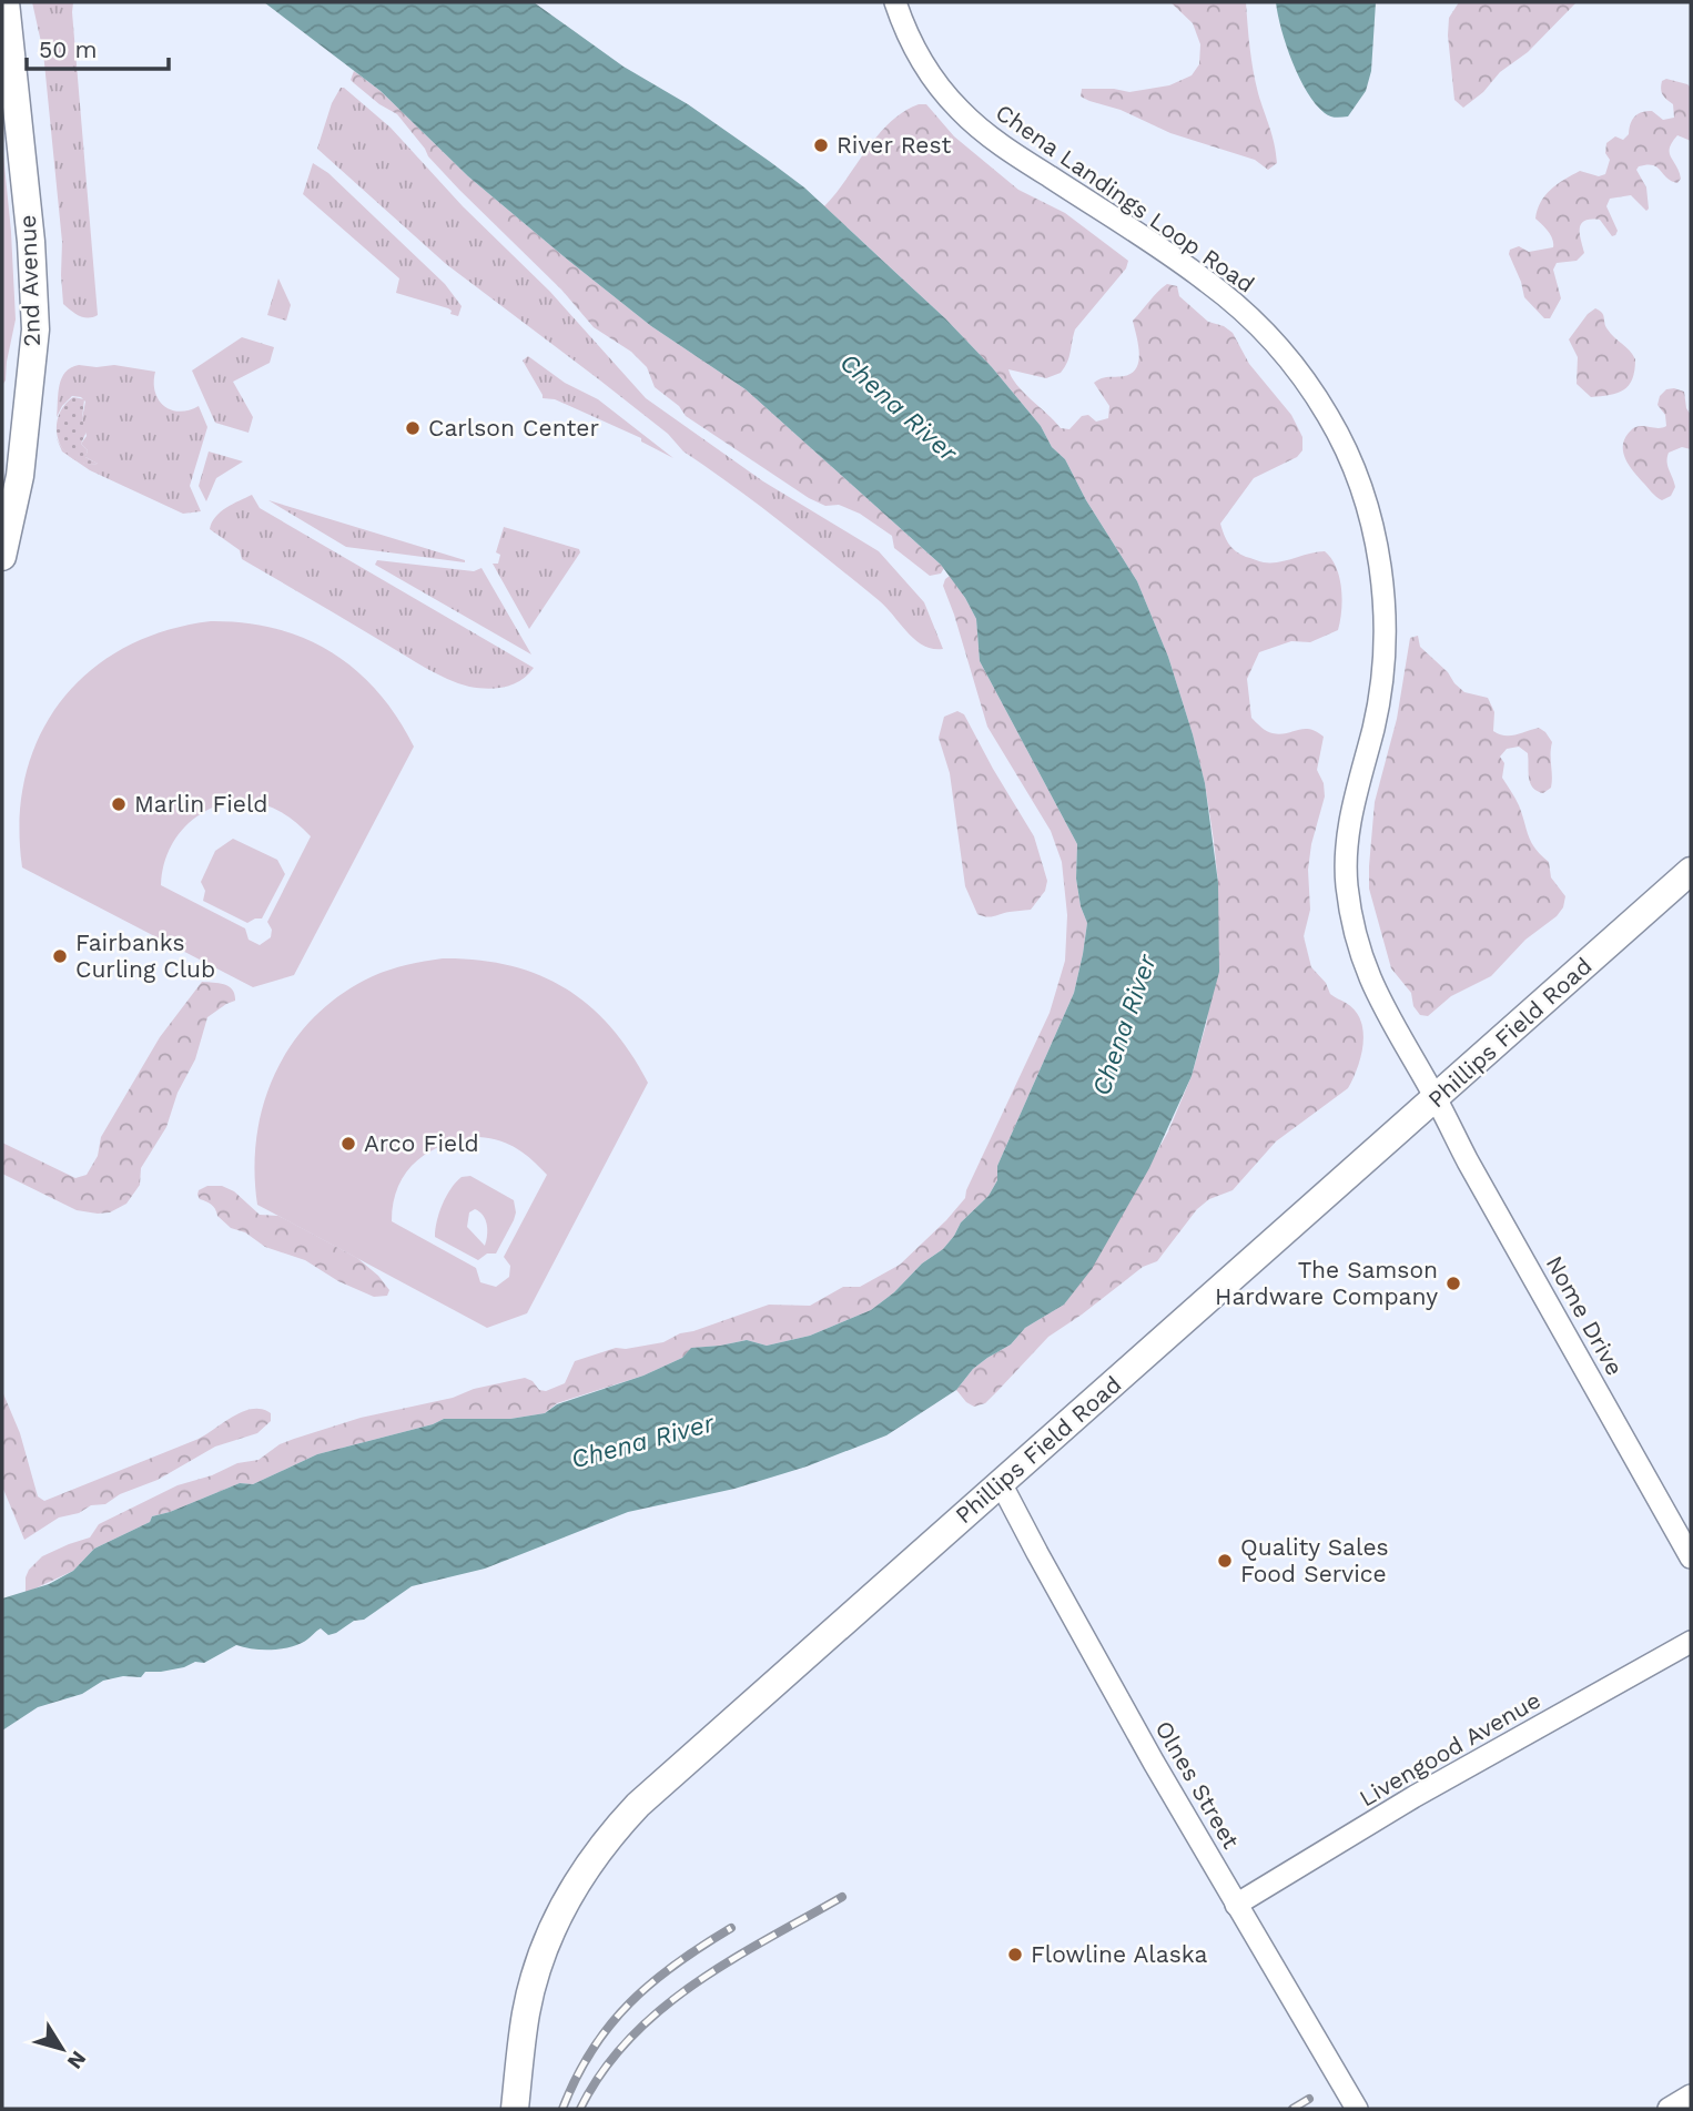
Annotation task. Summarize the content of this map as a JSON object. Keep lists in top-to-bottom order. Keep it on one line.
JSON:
{"streets":{"street":["Chena Landings Loop Road","2nd Avenue","Phillips Field Road","Nome Drive","Livengood Avenue","Olnes Street"]},"crossings":[["Chena Landings Loop Road","Phillips Field Road"],["Chena Landings Loop Road","Nome Drive"],["Phillips Field Road","Nome Drive"],["Phillips Field Road","Olnes Street"],["Livengood Avenue","Olnes Street"]],"water":["Chena River"],"places":["River Rest","Carlson Center","Marlin Field","Fairbanks Curling Club","Arco Field","The Samson Hardware Company","Quality Sales Food Service","Flowline Alaska"],"scale_bar":"50 m","north":"bottom right"}
